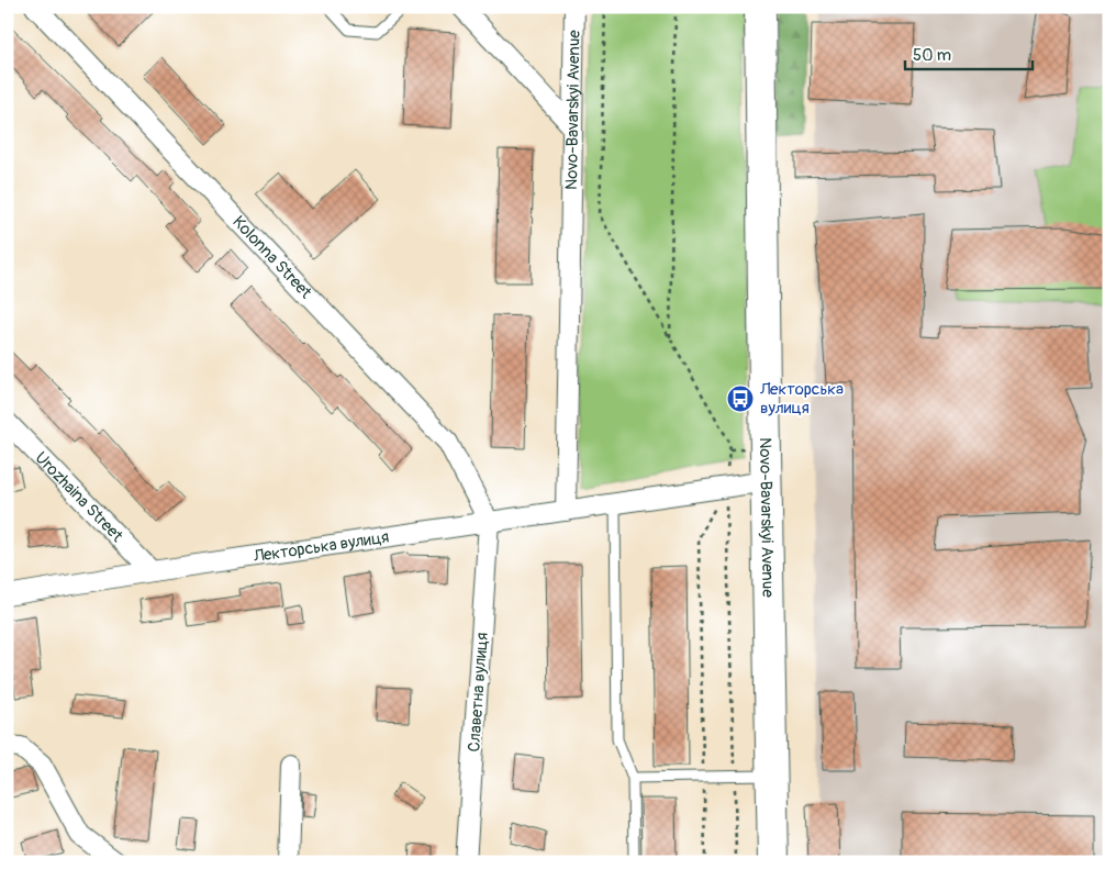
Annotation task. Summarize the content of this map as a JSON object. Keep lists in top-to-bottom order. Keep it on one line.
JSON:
{"streets":{"main road":["Novo-Bavarskyi Avenue"],"street":["Kolonna Street","Urozhaina Street","Лекторська вулиця","Славетна вулиця"]},"crossings":[["Novo-Bavarskyi Avenue","Лекторська вулиця"],["Kolonna Street","Лекторська вулиця"],["Kolonna Street","Славетна вулиця"],["Urozhaina Street","Лекторська вулиця"],["Лекторська вулиця","Славетна вулиця"]],"places":{"bus stop":["Лекторська вулиця"]},"scale_bar":"50 m"}
